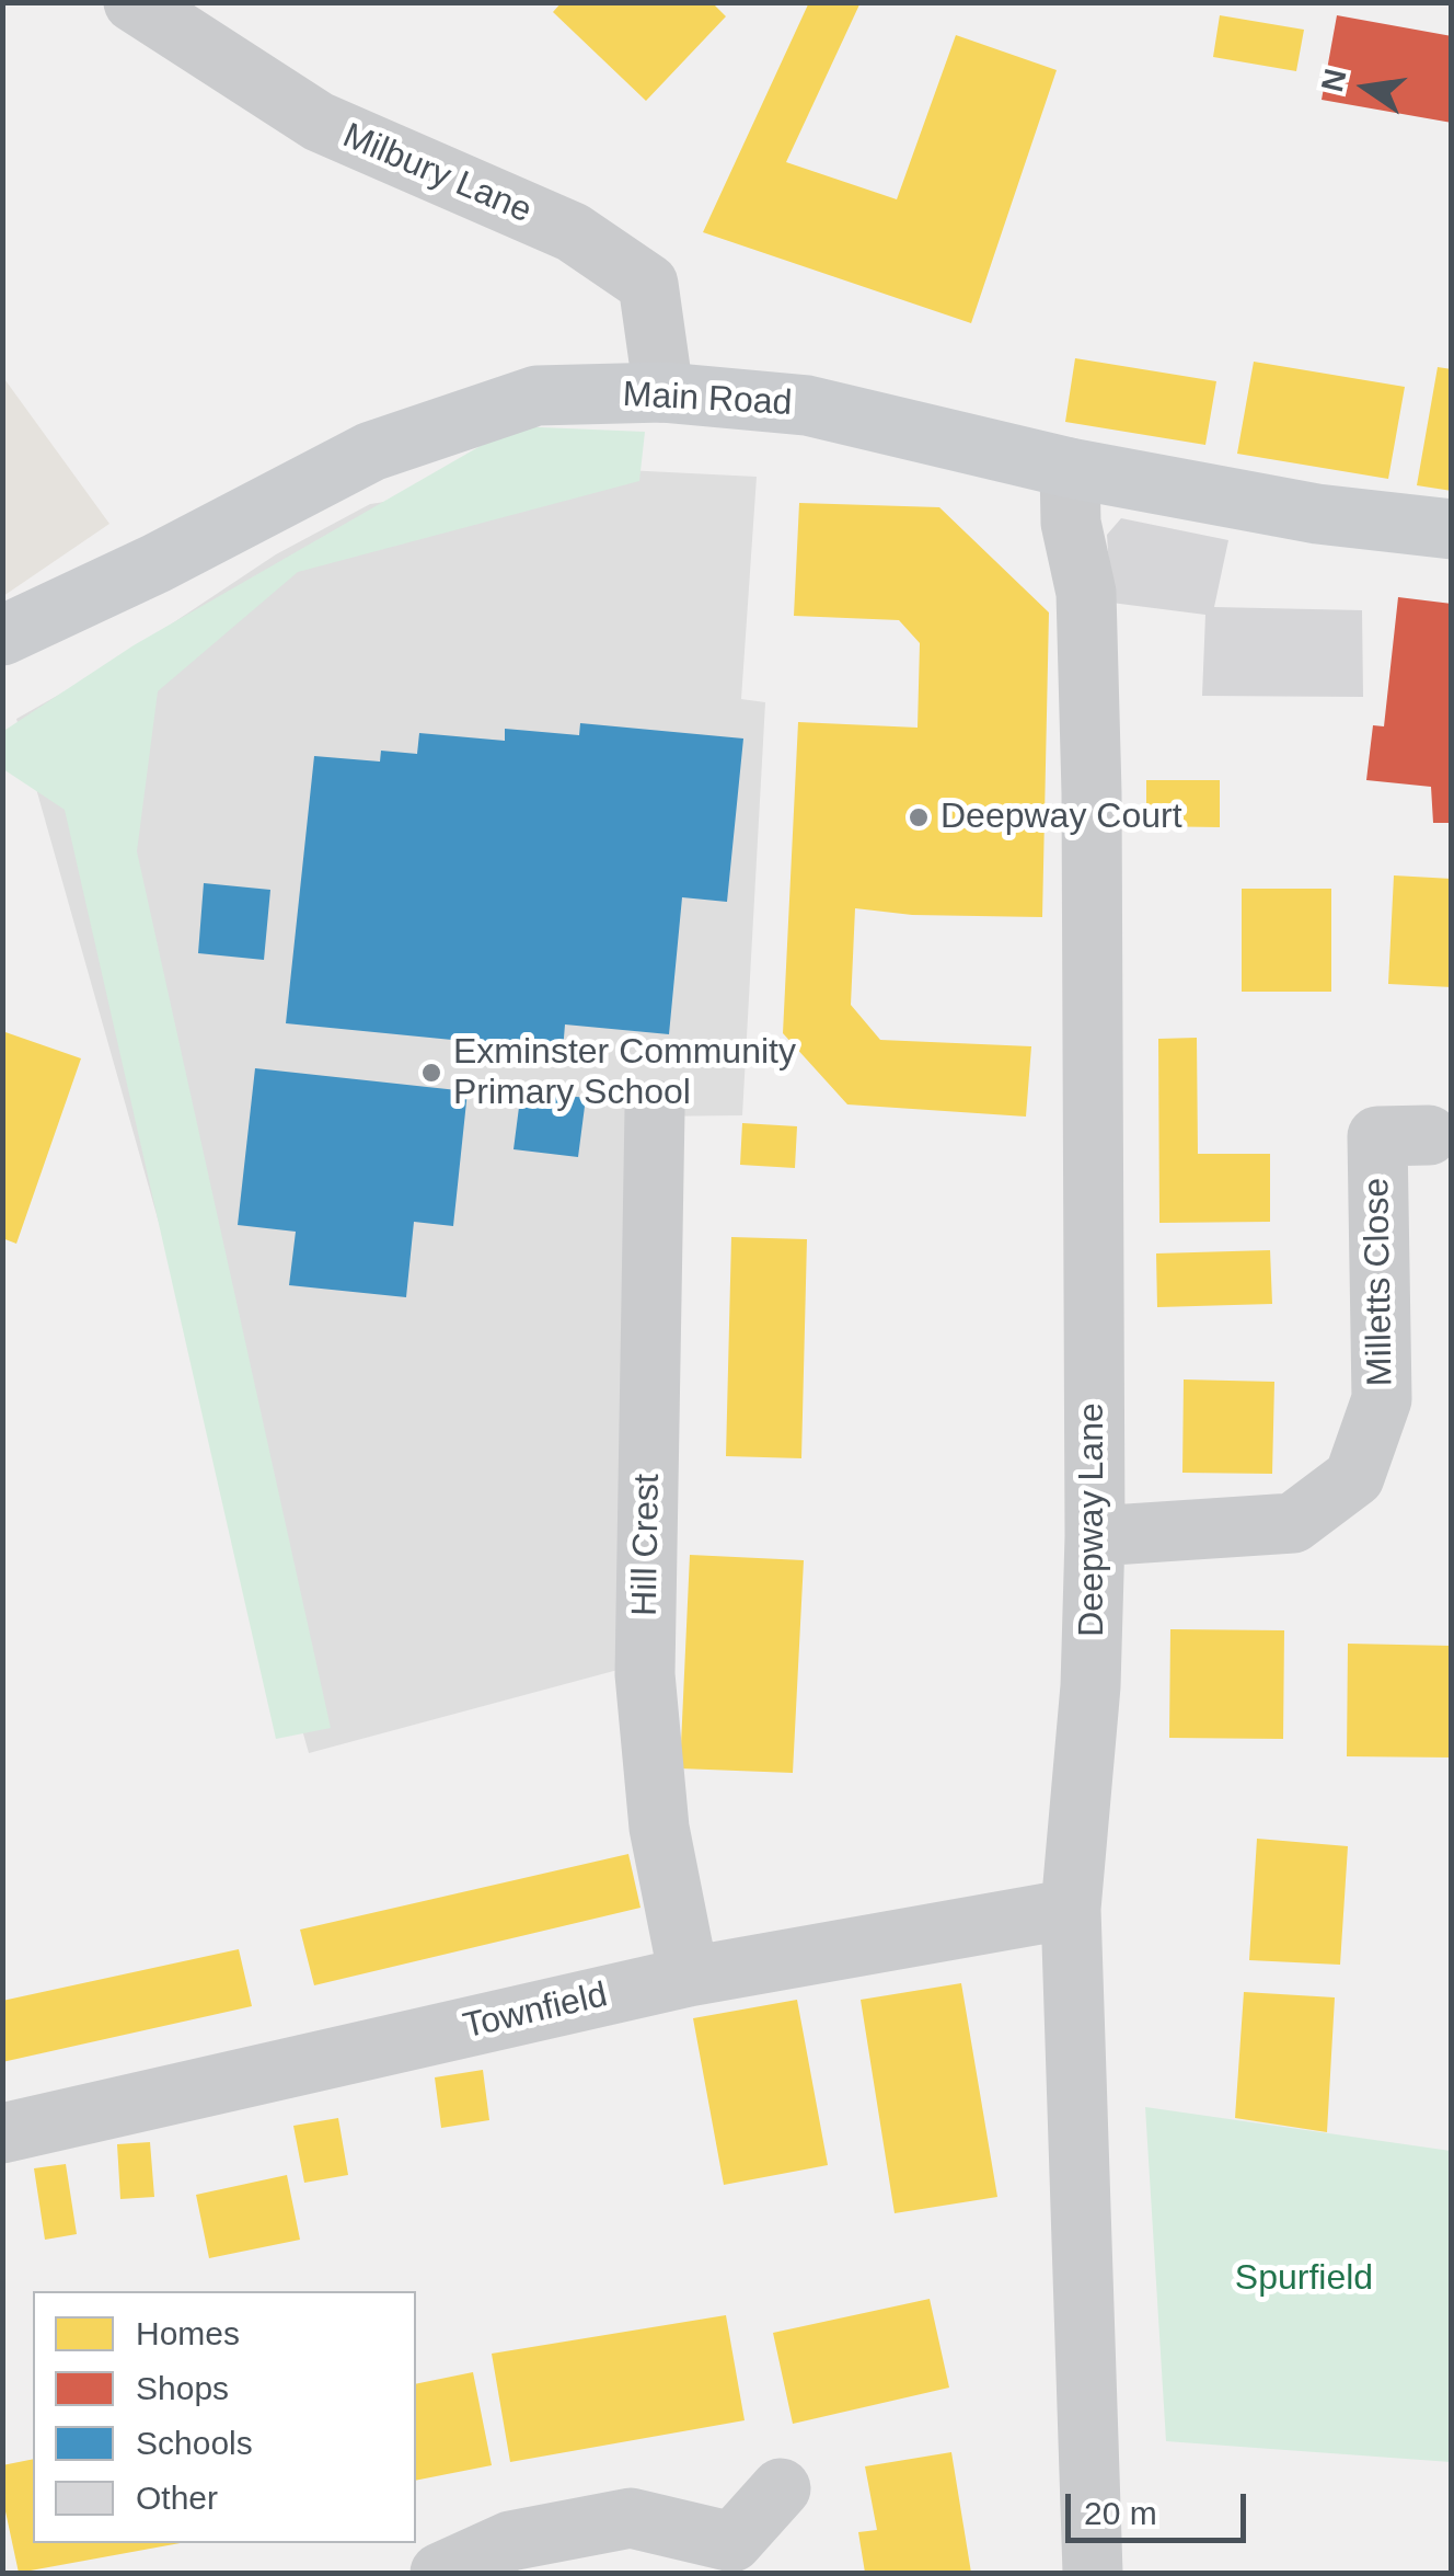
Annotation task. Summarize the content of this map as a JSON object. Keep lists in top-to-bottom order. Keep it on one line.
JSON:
{"streets":{"street":["Milbury Lane","Main Road","Milletts Close","Deepway Lane","Hill Crest","Townfield"]},"crossings":[["Milbury Lane","Main Road"],["Main Road","Deepway Lane"],["Milletts Close","Deepway Lane"],["Deepway Lane","Townfield"],["Hill Crest","Townfield"]],"parks":["Spurfield"],"places":["Deepway Court","Exminster Community Primary School"],"legend":["Homes","Shops","Schools","Other"],"scale_bar":"20 m","north":"left"}
